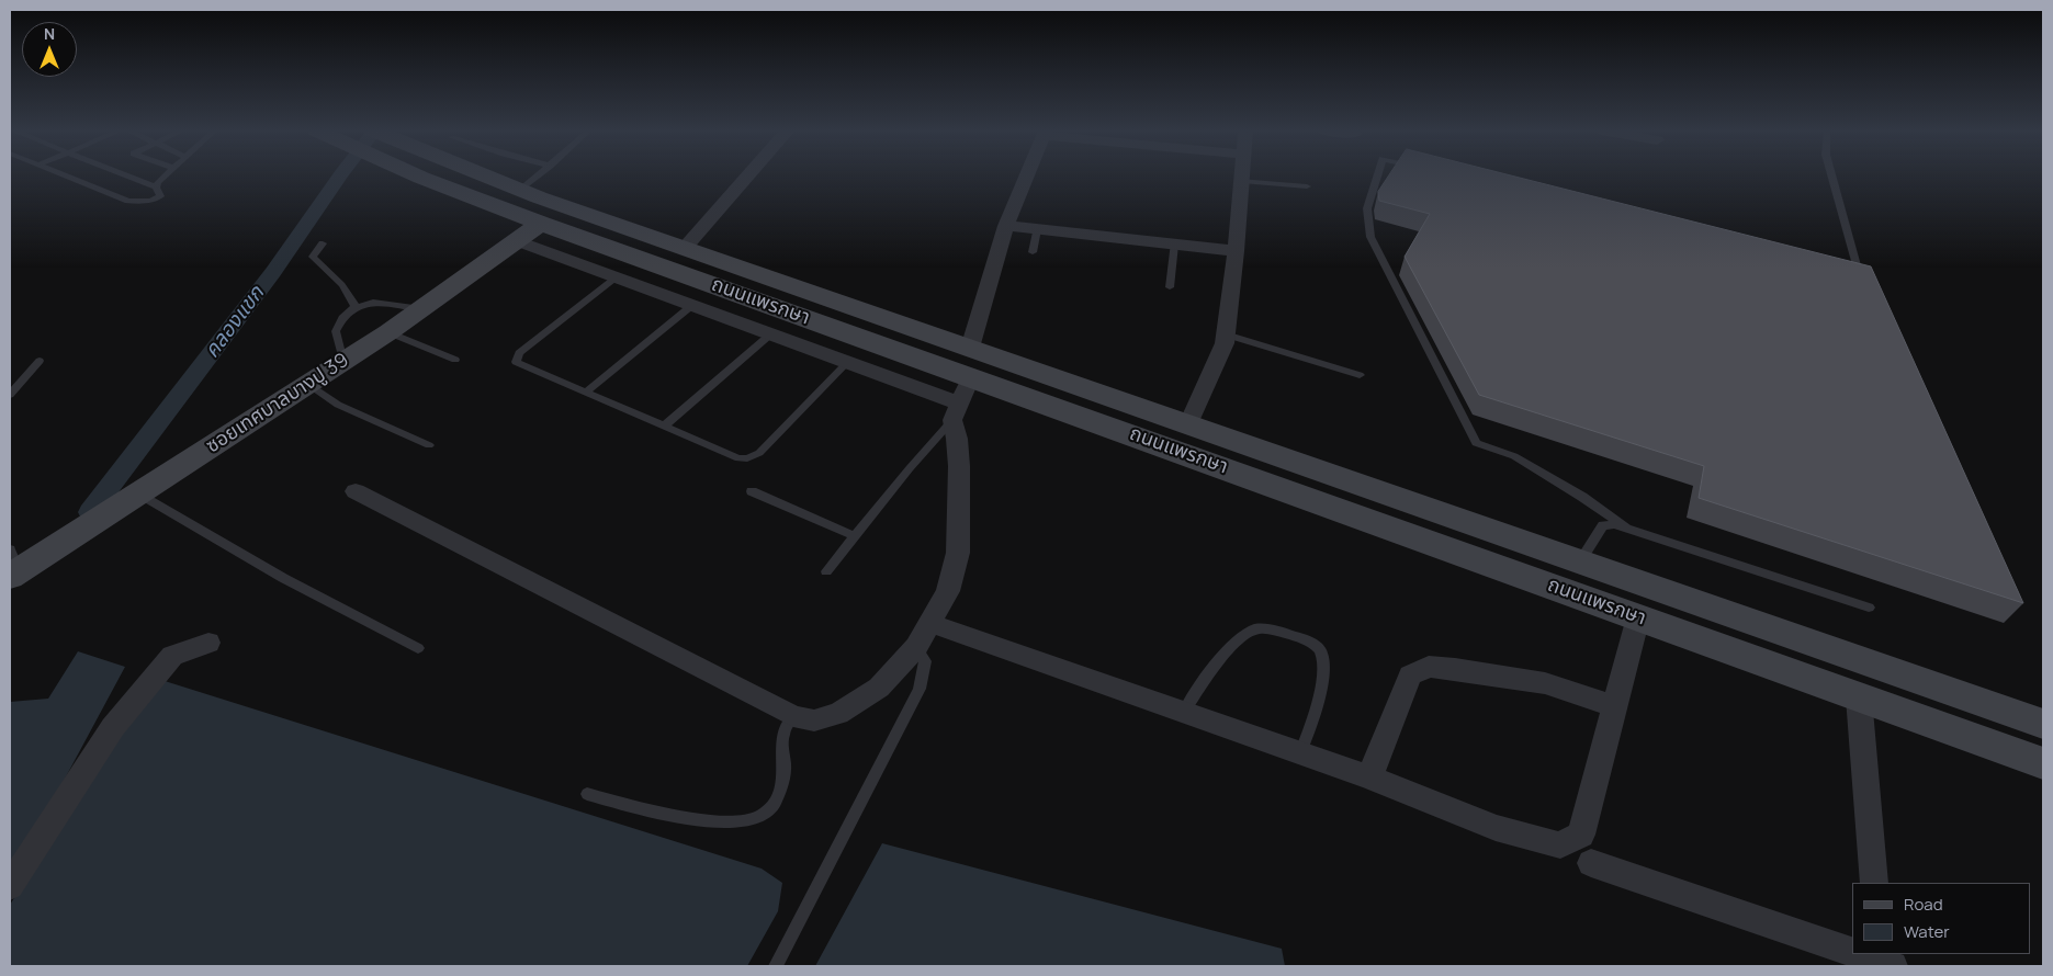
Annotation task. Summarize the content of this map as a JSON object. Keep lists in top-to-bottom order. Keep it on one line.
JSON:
{"streets":{"main road":["ถนนแพรกษา","ซอยเทศบาลบางปู 39"]},"crossings":[["ถนนแพรกษา","ซอยเทศบาลบางปู 39"]],"water":["คลองแขก"],"legend":["Road","Water"],"north":"top"}
